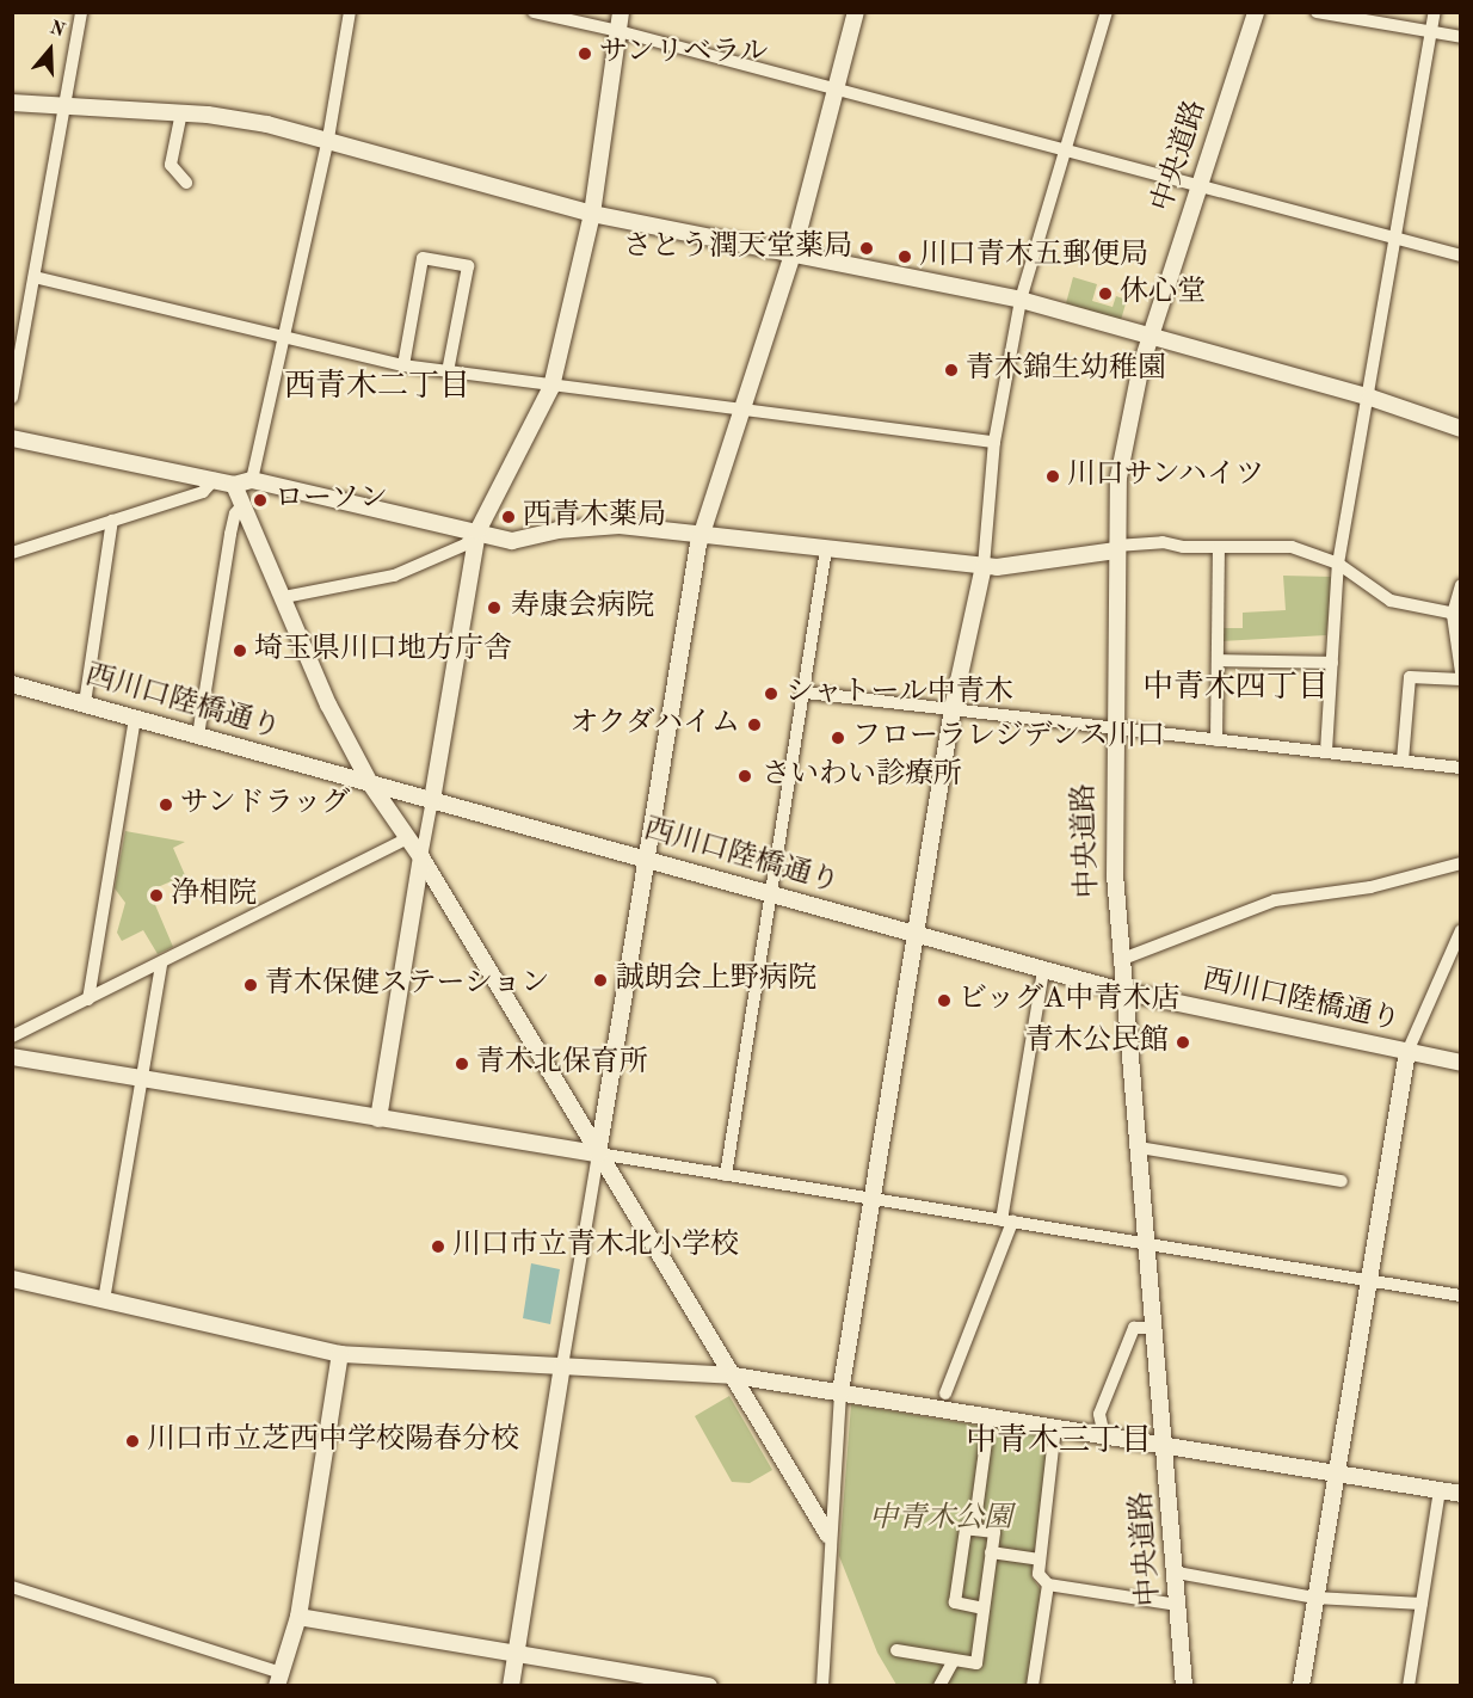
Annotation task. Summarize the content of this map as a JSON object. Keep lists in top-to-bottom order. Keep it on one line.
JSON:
{"streets":{"street":["中央道路","西川口陸橋通り"]},"crossings":[["中央道路","西川口陸橋通り"]],"districts":["西青木二丁目","中青木四丁目","中青木三丁目"],"parks":["中青木公園"],"places":["サンリベラル","さとう潤天堂薬局","川口青木五郵便局","休心堂","青木錦生幼稚園","川口サンハイツ","ローソン","西青木薬局","寿康会病院","埼玉県川口地方庁舎","シャトール中青木","オクダハイム","フローラレジデンス川口","さいわい診療所","サンドラッグ","浄相院","誠朗会上野病院","青木保健ステーション","ビッグA中青木店","青木公民館","青木北保育所","川口市立青木北小学校","川口市立芝西中学校陽春分校"],"north":"top"}
